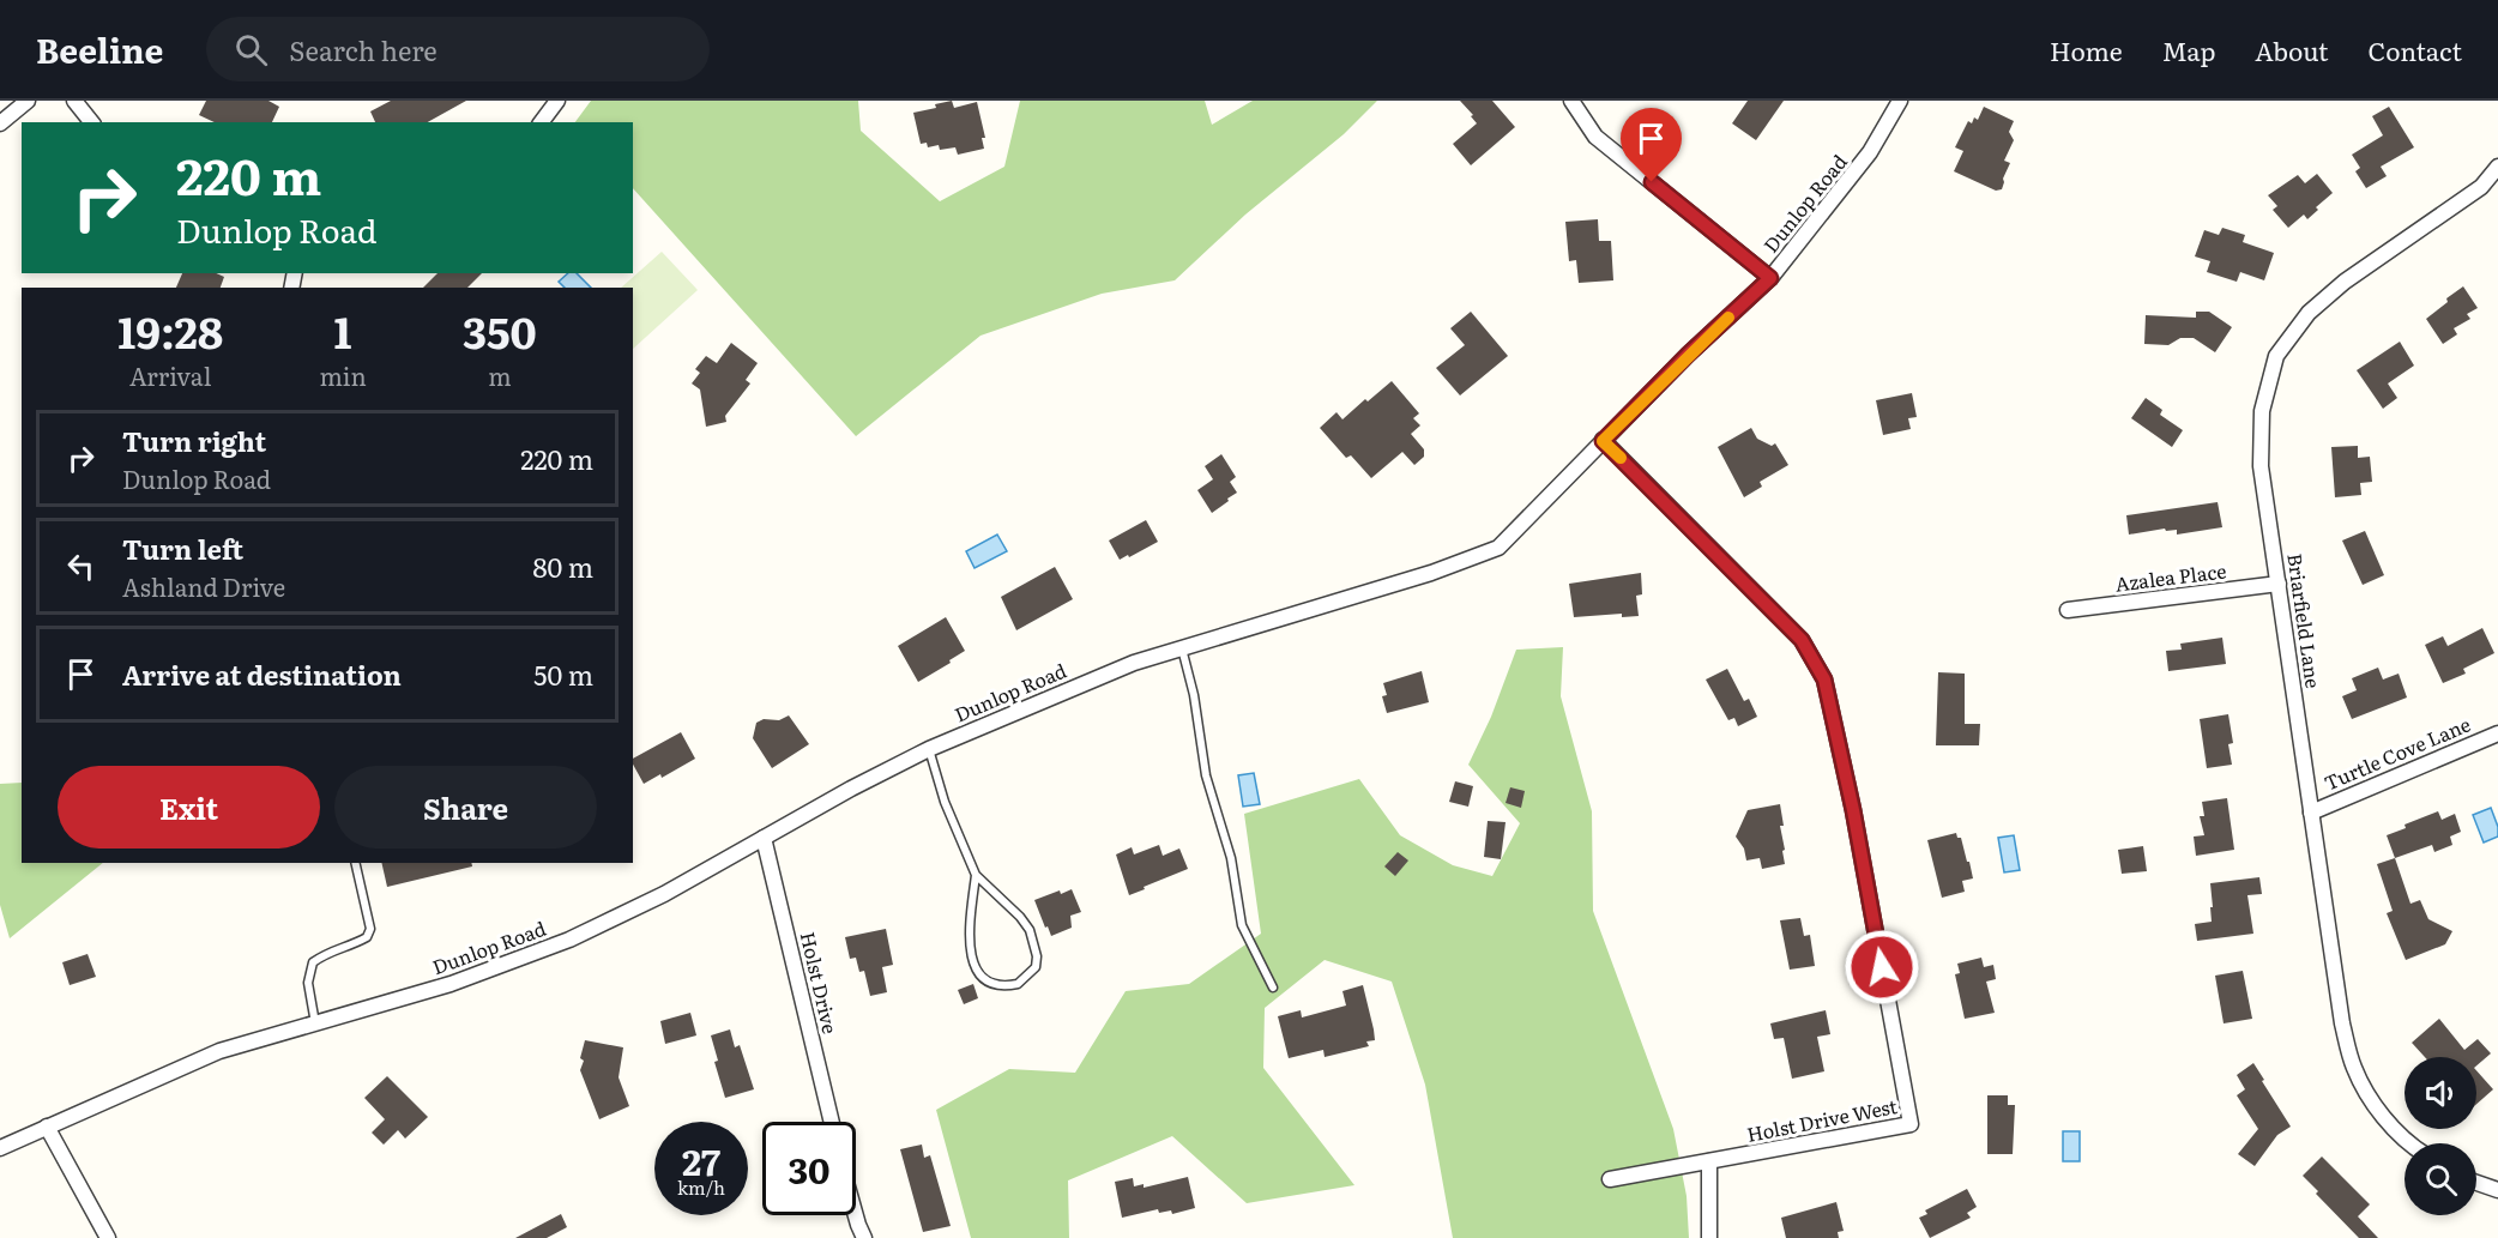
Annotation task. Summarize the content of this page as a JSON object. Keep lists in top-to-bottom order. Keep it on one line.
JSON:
{"streets":{"street":["Dunlop Road","Azalea Place","Briarfield Lane","Turtle Cove Lane","Holst Drive","Holst Drive West"]},"crossings":[["Dunlop Road","Holst Drive"],["Dunlop Road","Holst Drive West"],["Azalea Place","Briarfield Lane"],["Briarfield Lane","Turtle Cove Lane"]],"page":{"header":"Beeline","search":"Search here","nav":["Home","Map","About","Contact"],"turn":["220 m","Dunlop Road"],"eta":["19:28","Arrival","1","min","350","m"],"list":[{"name":"Turn right","note":"Dunlop Road","value":"220 m"},{"name":"Turn left","note":"Ashland Drive","value":"80 m"},{"name":"Arrive at destination","value":"50 m"}],"buttons":["Exit","Share"],"speed":"27 km/h","limit":"30"}}
